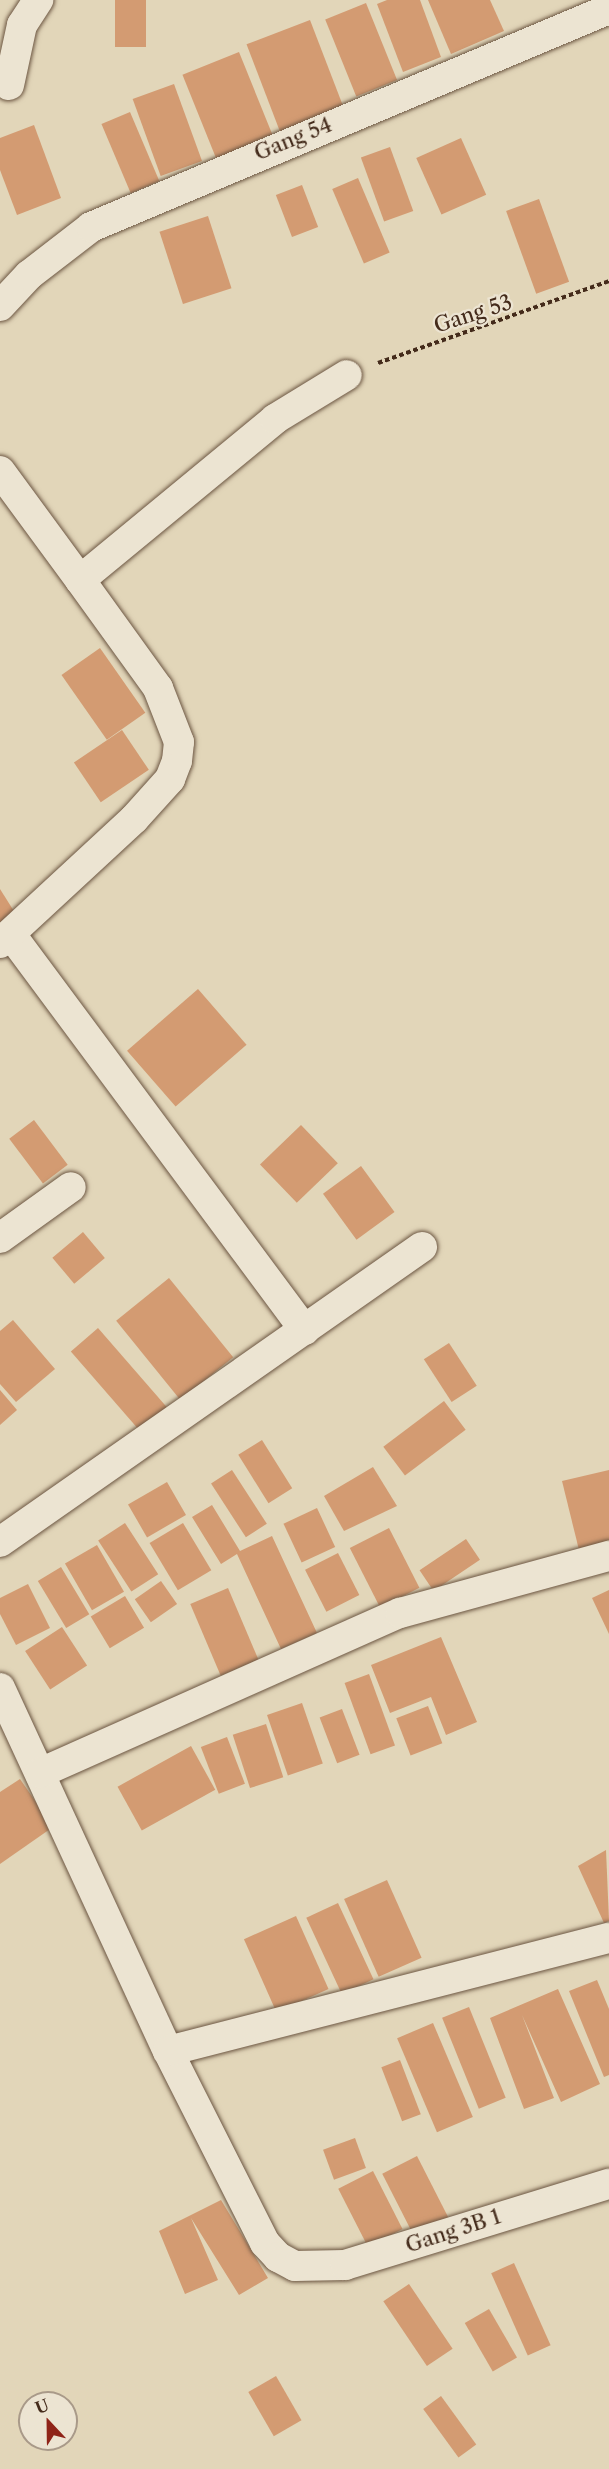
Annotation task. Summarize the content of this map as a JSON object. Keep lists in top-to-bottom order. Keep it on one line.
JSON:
{"streets":{"street":["Gang 54","Gang 3B 1"],"path":["Gang 53"]},"north":"top"}
